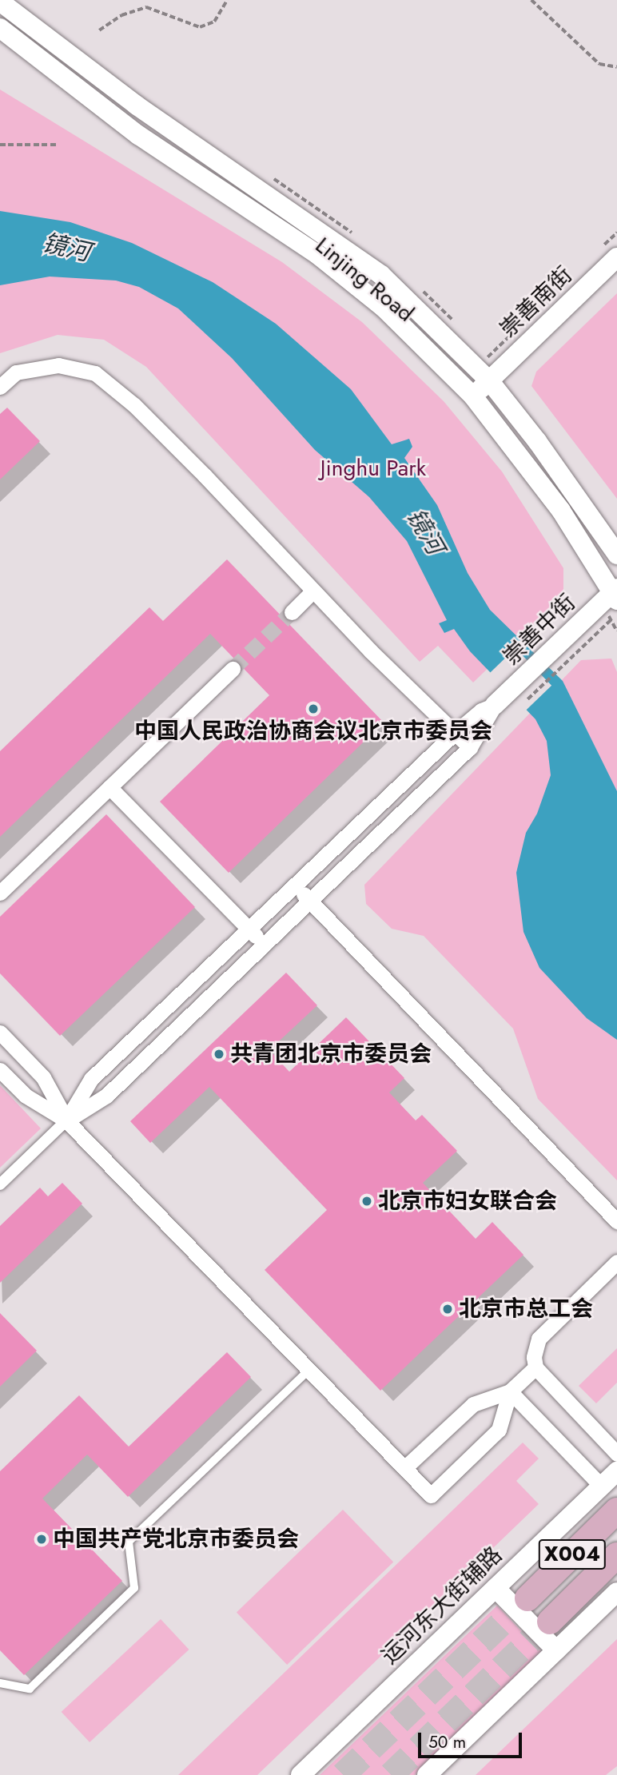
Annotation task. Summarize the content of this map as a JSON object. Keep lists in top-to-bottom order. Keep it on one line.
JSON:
{"streets":{"main road":["X004"],"street":["Linjing Road","崇善南街","崇善中街","运河东大街辅路"]},"crossings":[["Linjing Road","崇善南街"],["Linjing Road","崇善中街"]],"water":["镜河"],"parks":["Jinghu Park"],"places":["中国人民政治协商会议北京市委员会","共青团北京市委员会","北京市妇女联合会","北京市总工会","中国共产党北京市委员会"],"scale_bar":"50 m"}
